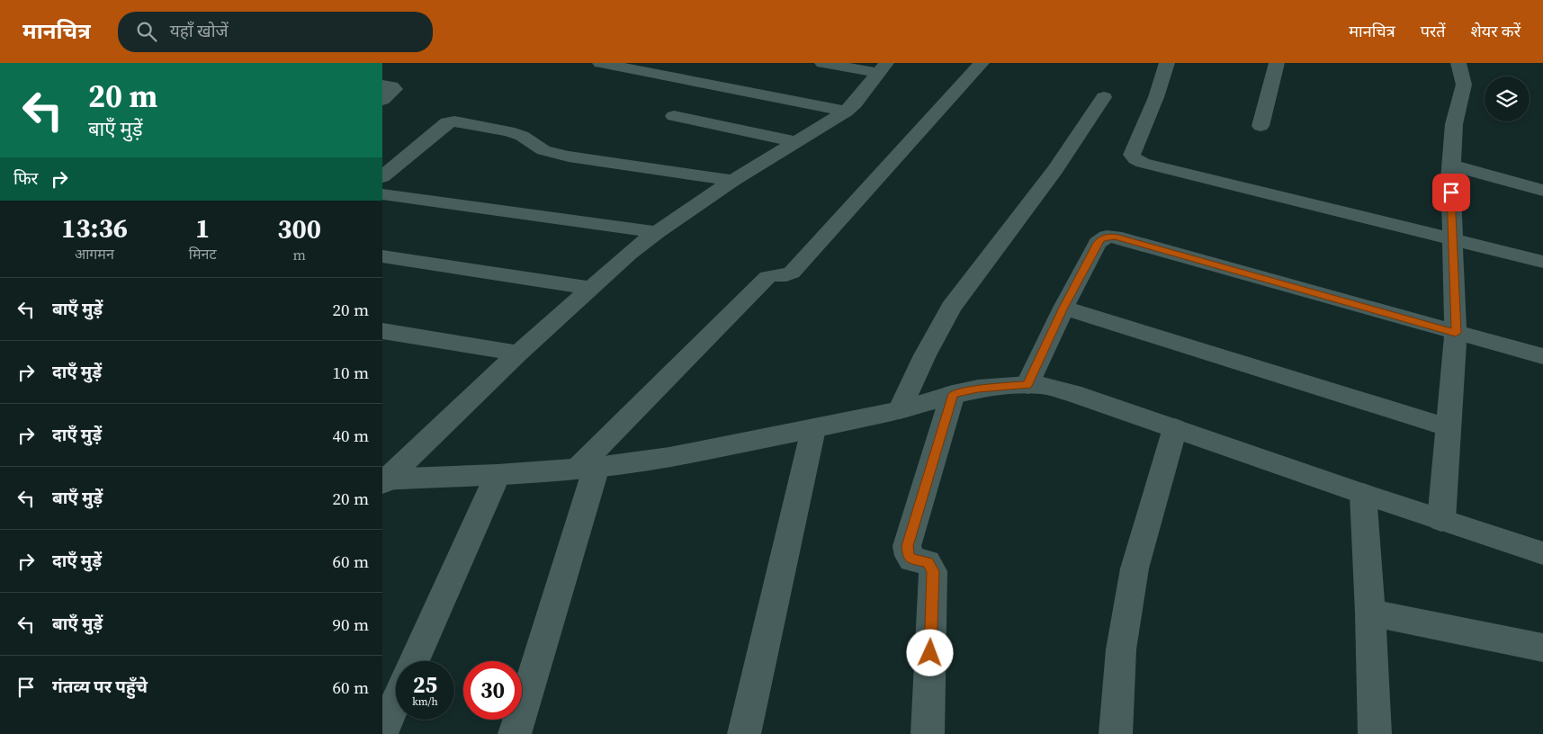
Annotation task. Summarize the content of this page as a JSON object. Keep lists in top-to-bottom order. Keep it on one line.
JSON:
{"page":{"header":"मानचित्र","search":"यहाँ खोजें","nav":["मानचित्र","परतें","शेयर करें"],"turn":["20 m","बाएँ मुड़ें"],"then":"फिर","eta":["13:36","आगमन","1","मिनट","300","m"],"list":[{"name":"बाएँ मुड़ें","value":"20 m"},{"name":"दाएँ मुड़ें","value":"10 m"},{"name":"दाएँ मुड़ें","value":"40 m"},{"name":"बाएँ मुड़ें","value":"20 m"},{"name":"दाएँ मुड़ें","value":"60 m"},{"name":"बाएँ मुड़ें","value":"90 m"},{"name":"गंतव्य पर पहुँचे","value":"60 m"}],"speed":"25 km/h","limit":"30"}}
